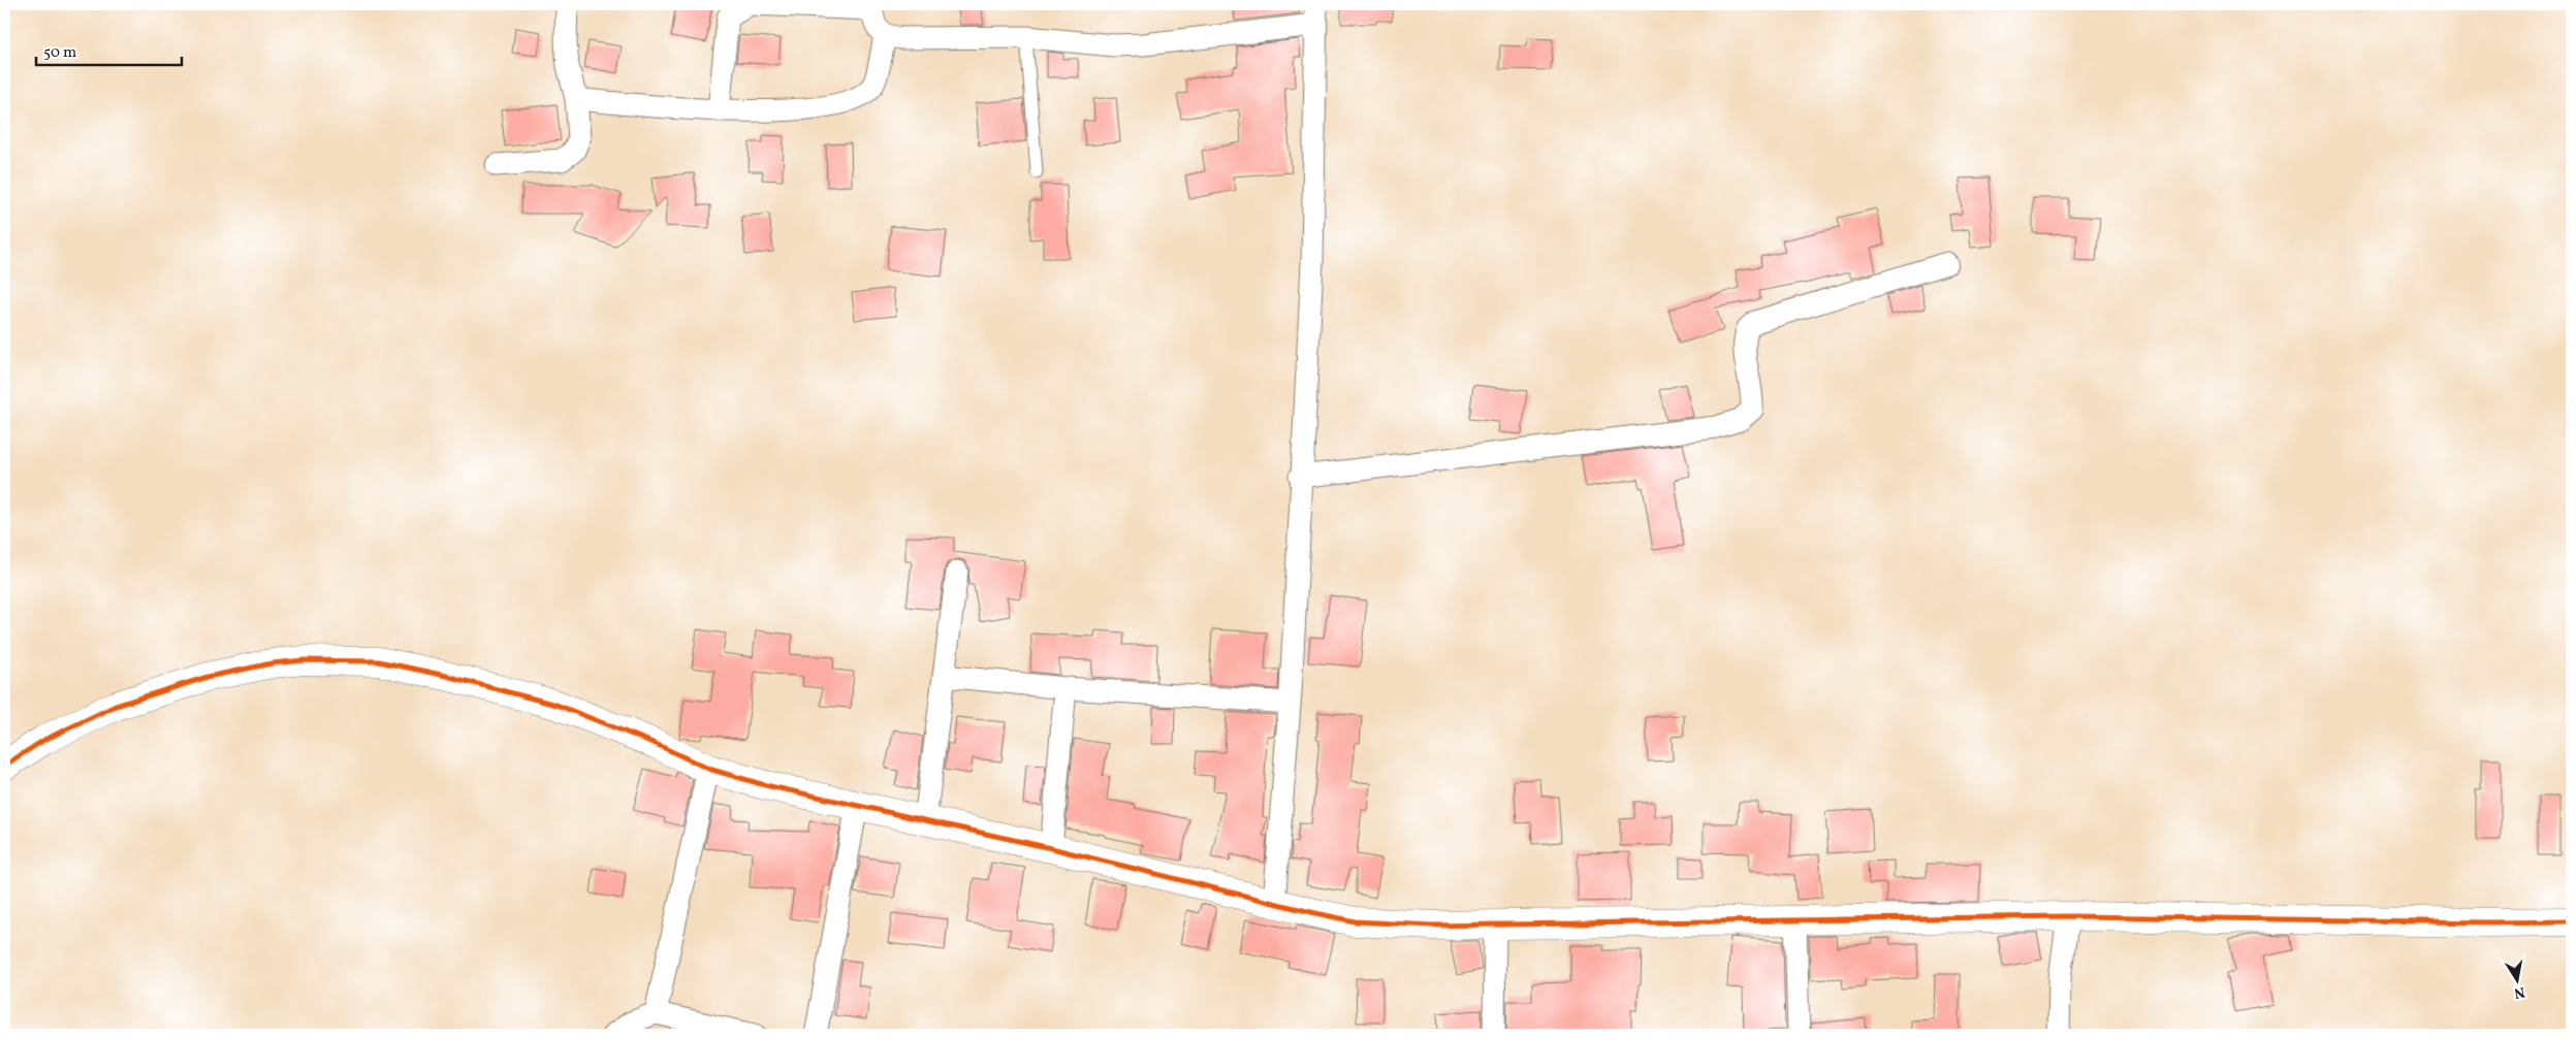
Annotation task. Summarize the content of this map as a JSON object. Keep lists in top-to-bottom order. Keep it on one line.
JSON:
{"scale_bar":"50 m","north":"bottom"}
